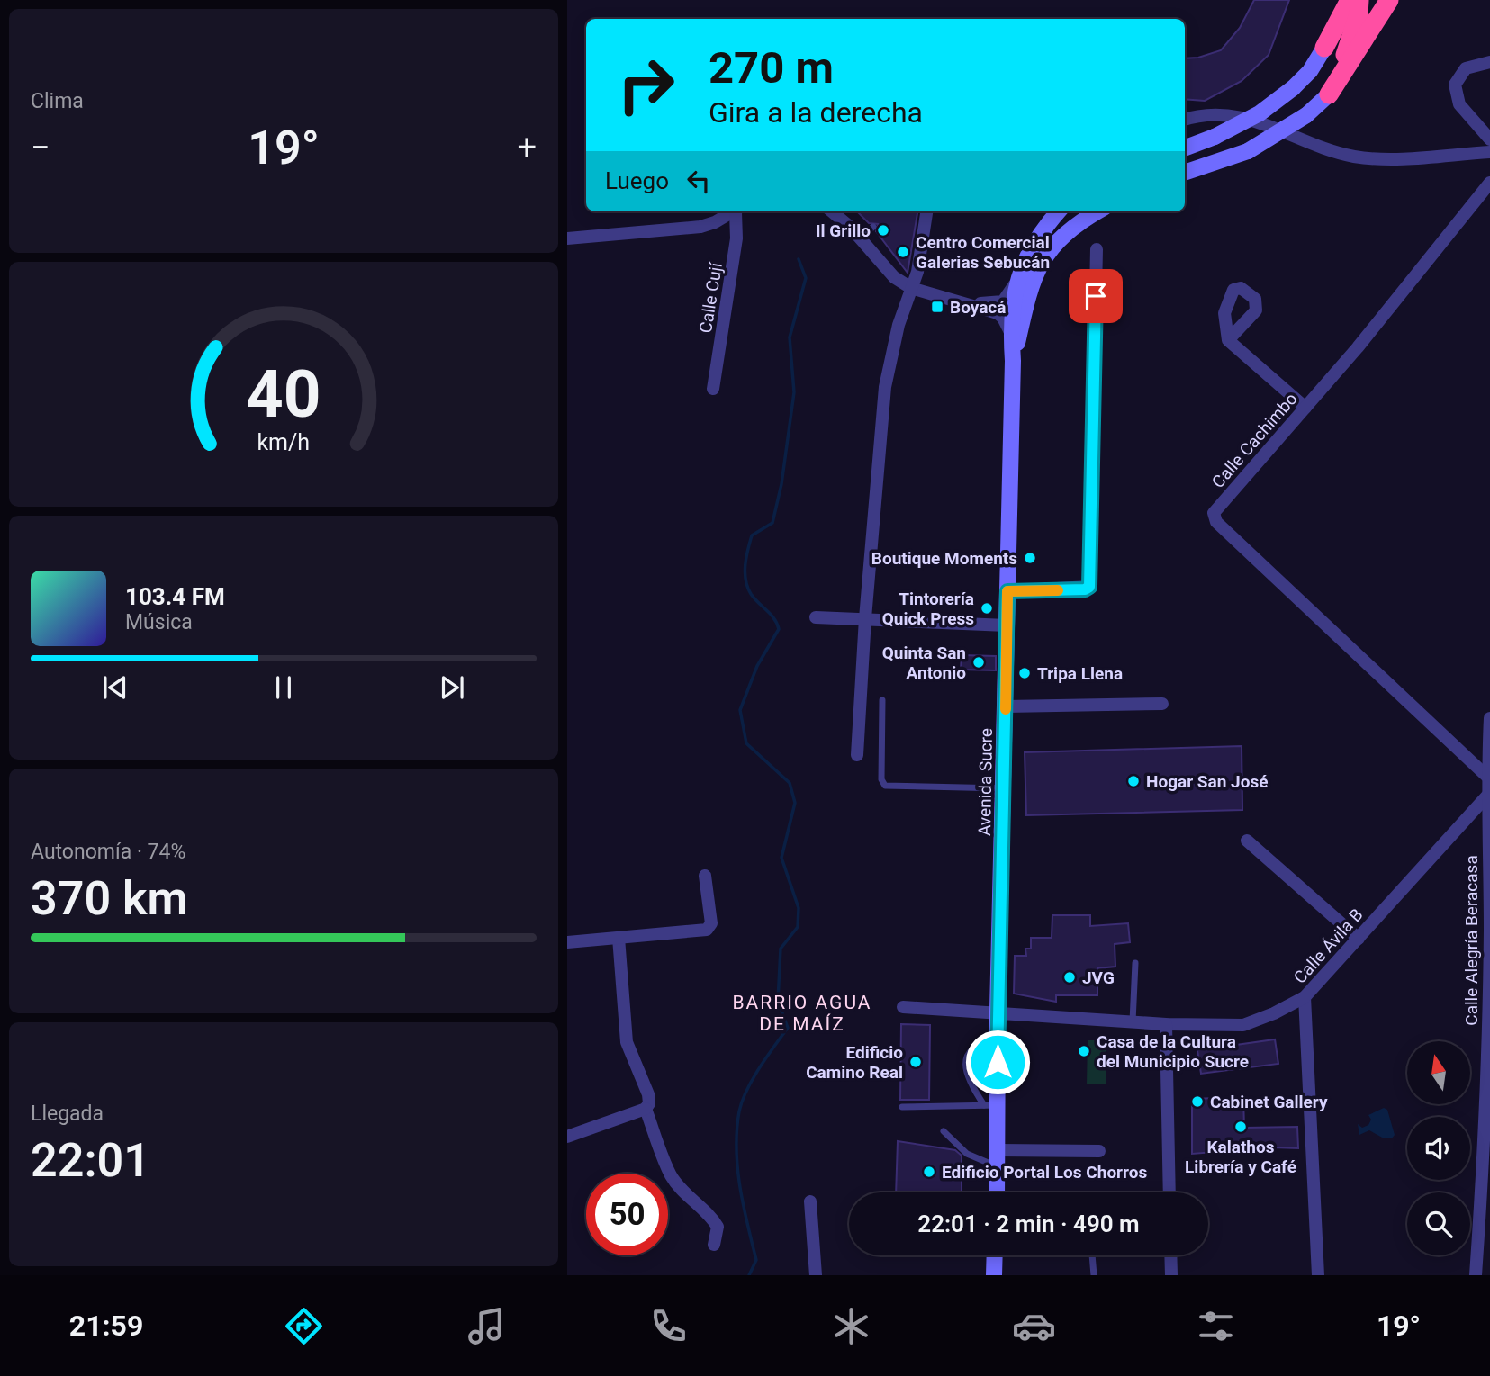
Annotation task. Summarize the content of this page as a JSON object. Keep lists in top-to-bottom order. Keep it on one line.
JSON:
{"streets":{"main road":["Avenida Sucre"],"street":["Calle Cují","Calle Cachimbo","Calle Alegría Beracasa","Calle Ávila B"]},"crossings":[["Calle Cachimbo","Calle Alegría Beracasa"],["Calle Alegría Beracasa","Calle Ávila B"]],"districts":["BARRIO AGUA DE MAÍZ"],"places":{"other":["Il Grillo","Centro Comercial Galerias Sebucán","Boutique Moments","Tintorería Quick Press","Quinta San Antonio","Tripa Llena","Hogar San José","JVG","Casa de la Cultura del Municipio Sucre","Edificio Camino Real","Cabinet Gallery","Kalathos Librería y Café","Edificio Portal Los Chorros"],"transit":["Boyacá"]},"north":"top","page":{"tile":["Clima",["Autonomía · 74%","370 km"],["Llegada","22:01"]],"turn":["270 m","Gira a la derecha"],"heat":["−","19°","+"],"then":"Luego","song":["103.4 FM","Música"],"limit":"50","trip":"22:01 · 2 min · 490 m","tabs":["21:59","19°"],"gauge":["40","km/h"]}}
